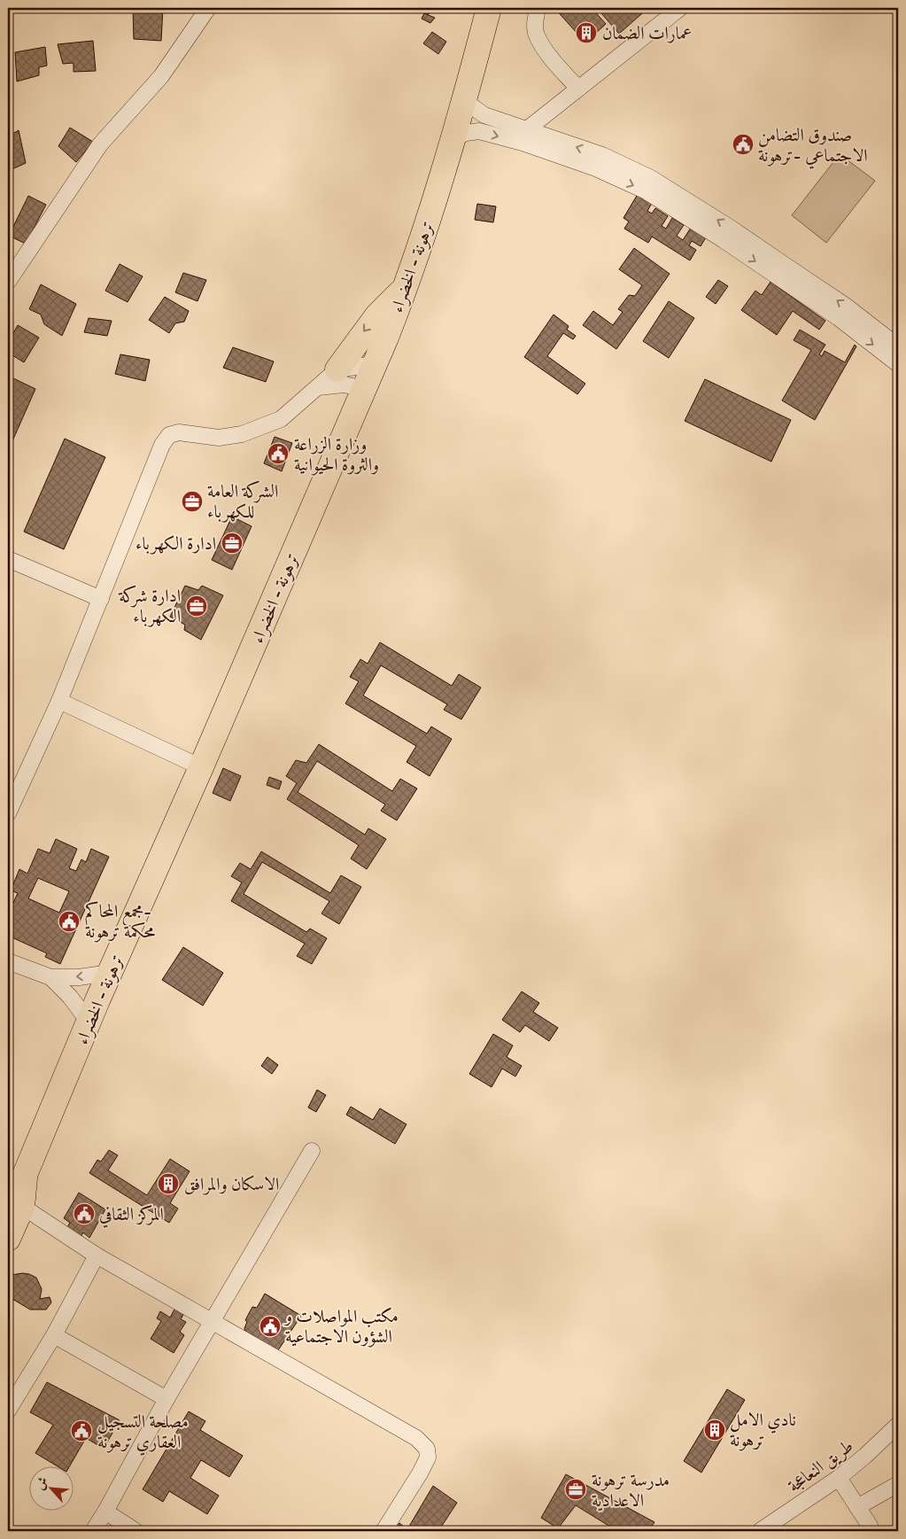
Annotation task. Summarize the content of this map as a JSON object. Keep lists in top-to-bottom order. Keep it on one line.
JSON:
{"streets":{"highway":["ترهونة - الخضراء"],"street":["طريق النعاعجة"]},"places":{"building":["عمارات الضمان","الاسكان والمرافق","نادي الامل ترهونة"],"public building":["صندوق التضامن الاجتماعي -ترهونة","وزارة الزراعة والثروة الحيوانية","مجمع المحاكم- محكمة ترهونة","المركز الثقافي","مكتب المواصلات و الشؤون الاجتماعية","مصلحة التسجيل العقاري ترهونة"],"office":["الشركة العامة للكهرباء","ادارة الكهرباء","ادارة شركة الكهرباء","مدرسة ترهونة الاعدادية"]},"north":"top left"}
